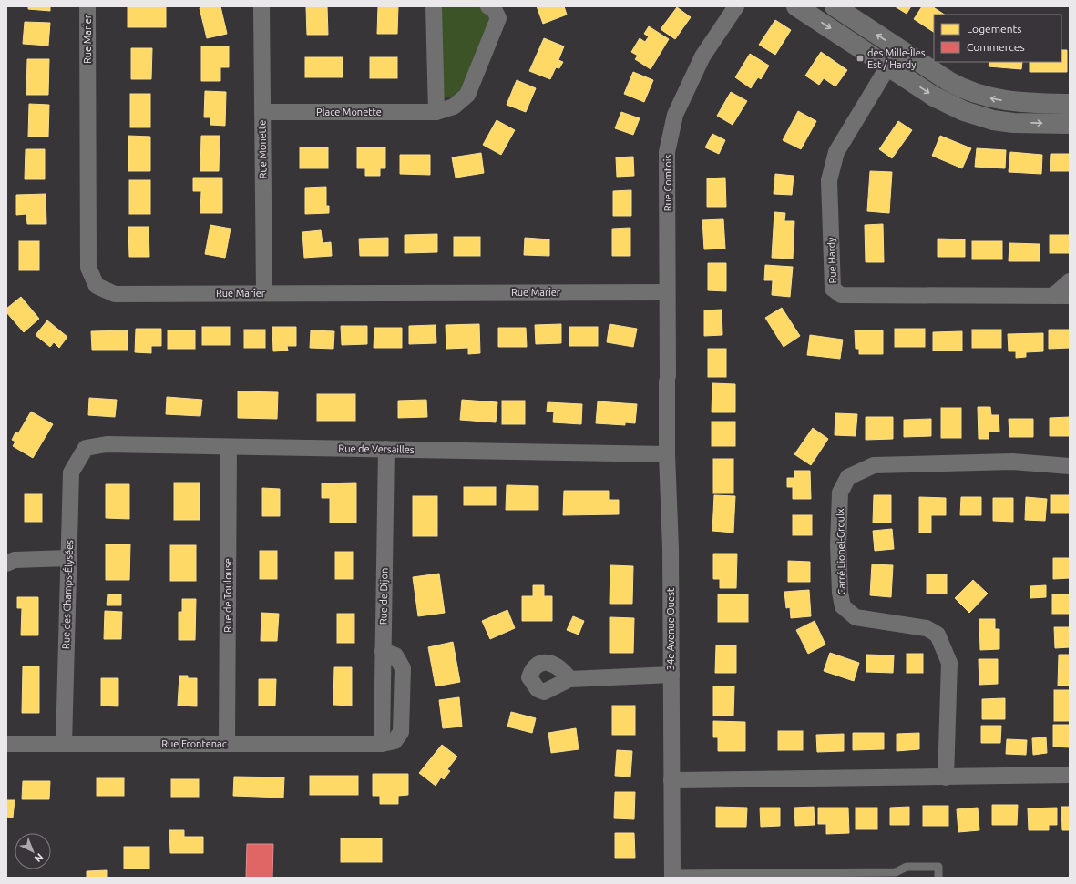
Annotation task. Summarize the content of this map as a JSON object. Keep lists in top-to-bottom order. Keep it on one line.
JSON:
{"streets":{"street":["Rue Marier","Place Monette","Rue Monette","Rue Comtois","Rue Hardy","Rue de Versailles","Carré Lionel-Groulx","Rue des Champs-Élysées","Rue de Toulouse","Rue de Dijon","34e Avenue Ouest","Rue Frontenac"]},"crossings":[["Rue Marier","Rue Monette"],["Rue Marier","Rue Comtois"],["Place Monette","Rue Monette"],["Rue Comtois","34e Avenue Ouest"],["Rue de Versailles","Rue des Champs-Élysées"],["Rue de Versailles","Rue de Toulouse"],["Rue de Versailles","Rue de Dijon"],["Rue de Versailles","34e Avenue Ouest"],["Rue des Champs-Élysées","Rue Frontenac"],["Rue de Toulouse","Rue Frontenac"],["Rue de Dijon","Rue Frontenac"]],"places":{"transit":["des Mille-Îles Est / Hardy"]},"legend":["Logements","Commerces"],"north":"bottom right"}
